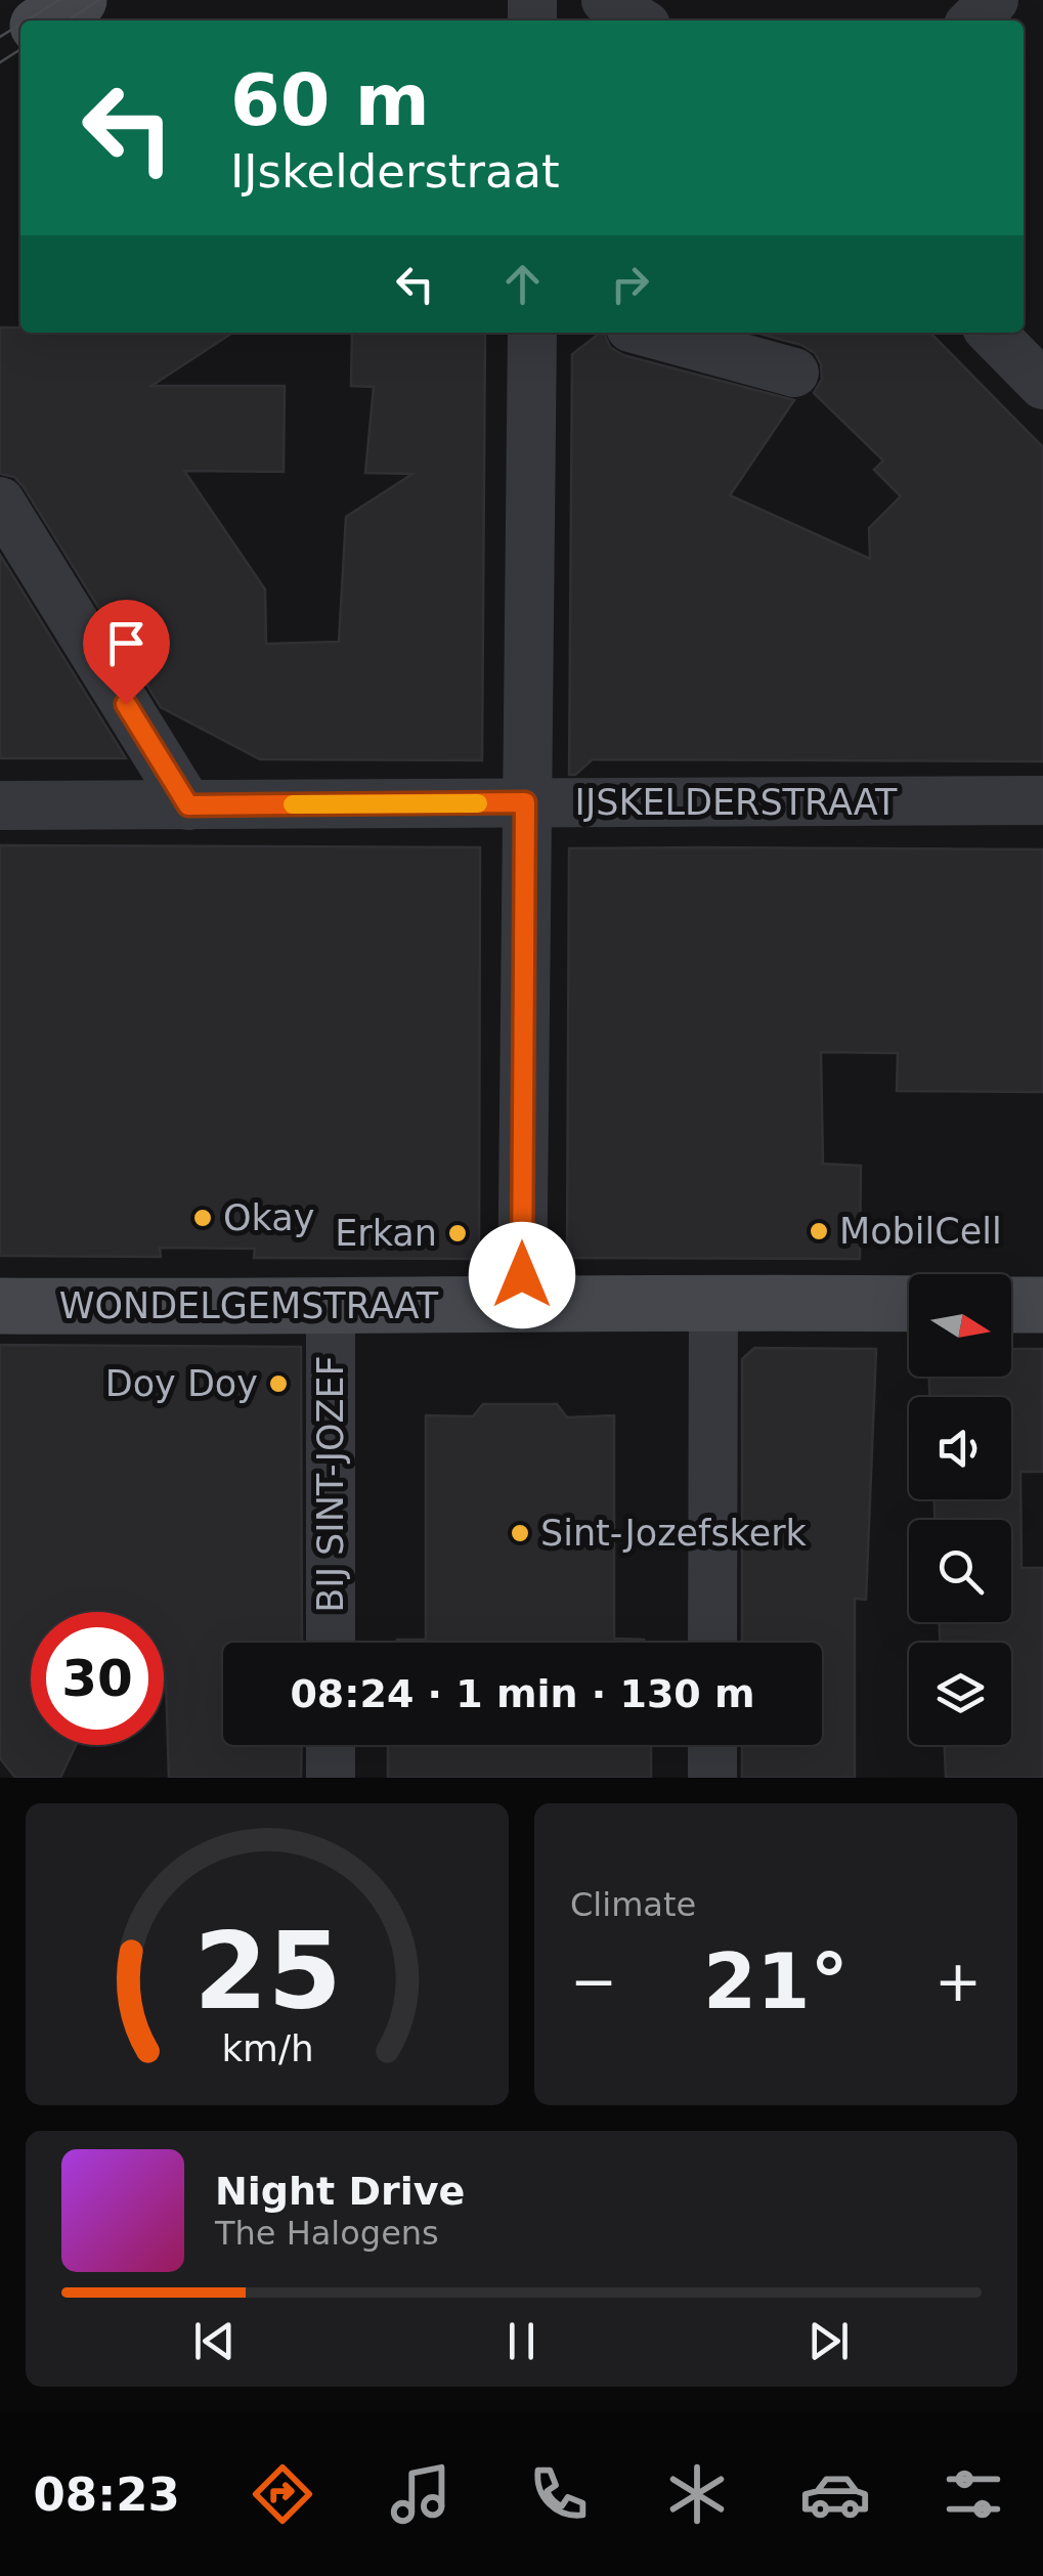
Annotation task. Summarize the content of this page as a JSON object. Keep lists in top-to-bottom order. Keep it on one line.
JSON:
{"streets":{"street":["IJSKELDERSTRAAT","WONDELGEMSTRAAT","BIJ SINT-JOZEF"]},"crossings":[["WONDELGEMSTRAAT","BIJ SINT-JOZEF"]],"places":["Okay","MobilCell","Erkan","Doy Doy","Sint-Jozefskerk"],"north":"right","page":{"turn":["60 m","IJskelderstraat"],"limit":"30","trip":"08:24 · 1 min · 130 m","tile":"Climate","heat":["−","21°","+"],"song":["Night Drive","The Halogens"],"tabs":"08:23","gauge":["25","km/h"]}}
